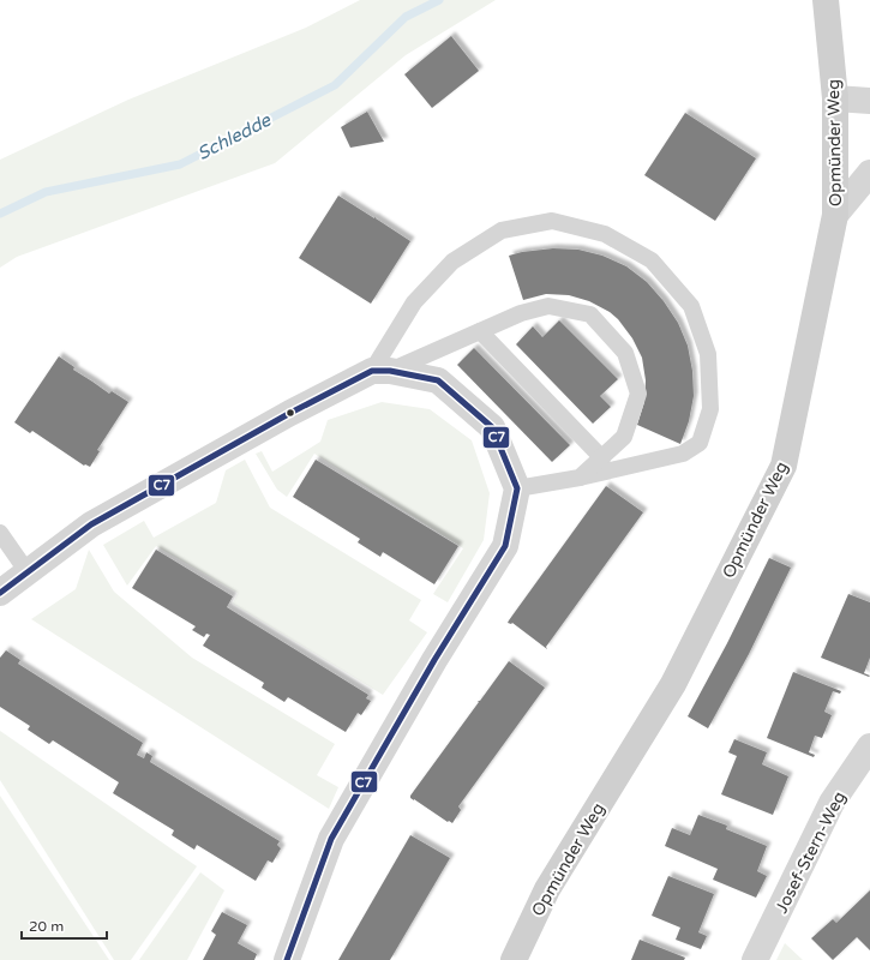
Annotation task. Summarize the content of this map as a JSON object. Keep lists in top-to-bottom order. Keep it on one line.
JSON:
{"streets":{"main road":["Opmünder Weg"],"street":["Josef-Stern-Weg"]},"water":["Schledde"],"lines":["transit line C7"],"scale_bar":"20 m"}
